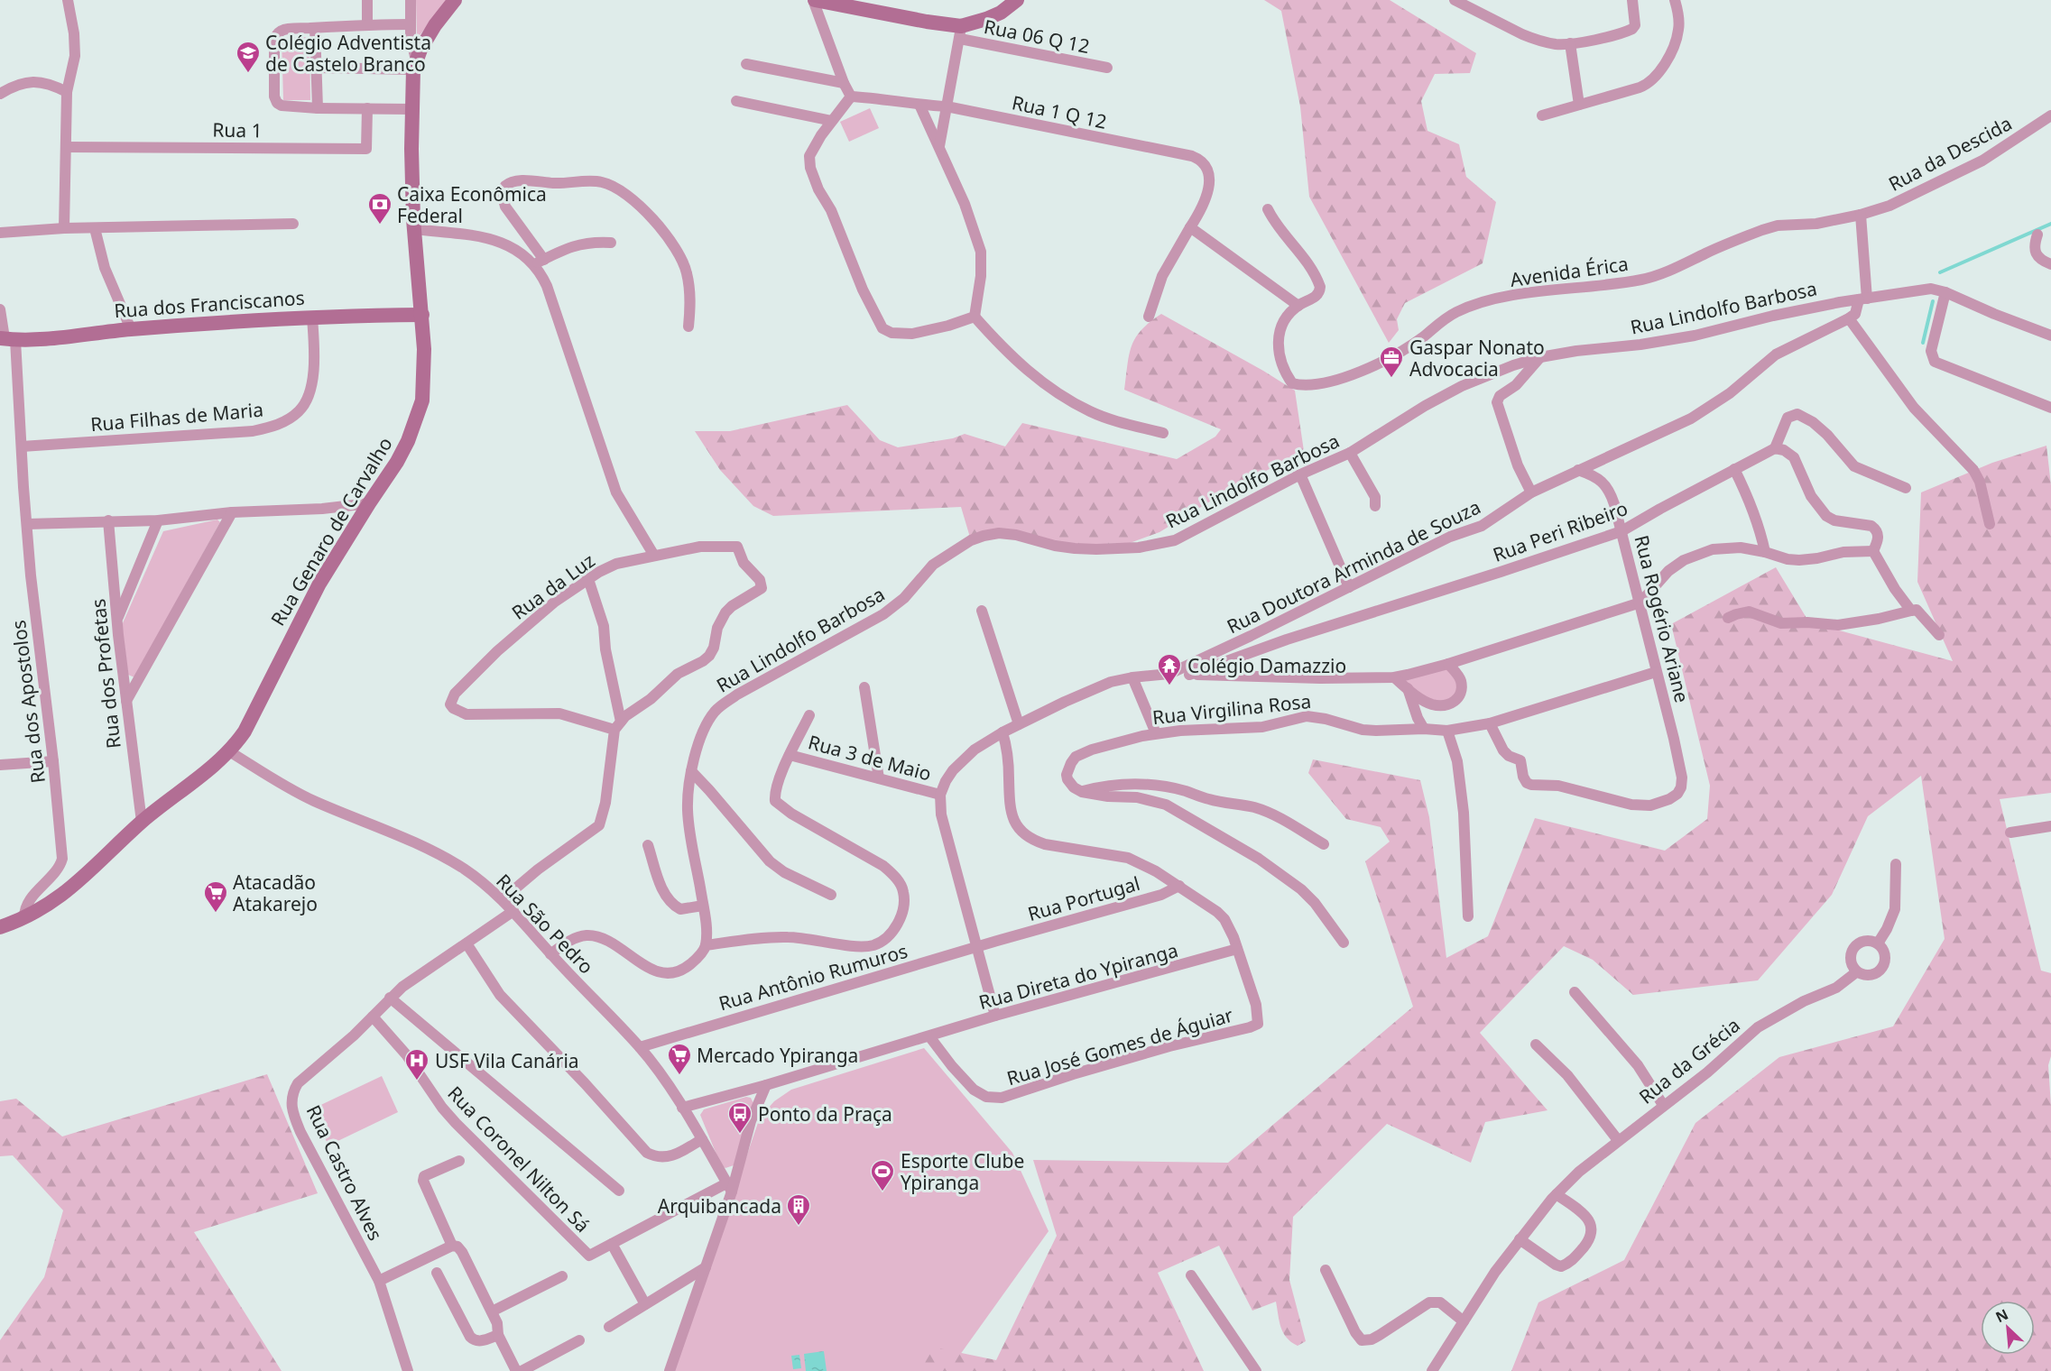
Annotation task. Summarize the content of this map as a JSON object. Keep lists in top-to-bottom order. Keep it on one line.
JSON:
{"streets":{"main road":["Rua dos Franciscanos","Rua Genaro de Carvalho"],"street":["Rua 06 Q 12","Rua 1 Q 12","Rua 1","Rua da Descida","Avenida Érica","Rua Lindolfo Barbosa","Rua Filhas de Maria","Rua Peri Ribeiro","Rua Doutora Arminda de Souza","Rua da Luz","Rua Rogério Ariane","Rua dos Profetas","Rua dos Apostolos","Rua Virgilina Rosa","Rua 3 de Maio","Rua Portugal","Rua São Pedro","Rua Direta do Ypiranga","Rua Antônio Rumuros","Rua José Gomes de Águiar","Rua da Grécia","Rua Coronel Nilton Sá","Rua Castro Alves"]},"crossings":[["Rua da Descida","Avenida Érica"],["Rua dos Franciscanos","Rua Filhas de Maria"],["Rua dos Franciscanos","Rua Genaro de Carvalho"],["Rua dos Franciscanos","Rua dos Apostolos"],["Rua Filhas de Maria","Rua dos Apostolos"],["Rua Genaro de Carvalho","Rua dos Profetas"],["Rua Genaro de Carvalho","Rua dos Apostolos"],["Rua Genaro de Carvalho","Rua São Pedro"],["Rua Peri Ribeiro","Rua Rogério Ariane"],["Rua Doutora Arminda de Souza","Rua Rogério Ariane"],["Rua Doutora Arminda de Souza","Rua 3 de Maio"],["Rua Rogério Ariane","Rua Virgilina Rosa"],["Rua Portugal","Rua Antônio Rumuros"],["Rua São Pedro","Rua Direta do Ypiranga"],["Rua São Pedro","Rua Antônio Rumuros"],["Rua Direta do Ypiranga","Rua José Gomes de Águiar"],["Rua Coronel Nilton Sá","Rua Castro Alves"]],"places":{"school or university":["Colégio Adventista de Castelo Branco"],"bank":["Caixa Econômica Federal"],"office":["Gaspar Nonato Advocacia"],"temple":["Colégio Damazzio"],"supermarket":["Atacadão Atakarejo","Mercado Ypiranga"],"hospital":["USF Vila Canária"],"bus stop":["Ponto da Praça"],"sports":["Esporte Clube Ypiranga"],"building":["Arquibancada"]},"north":"top left"}
